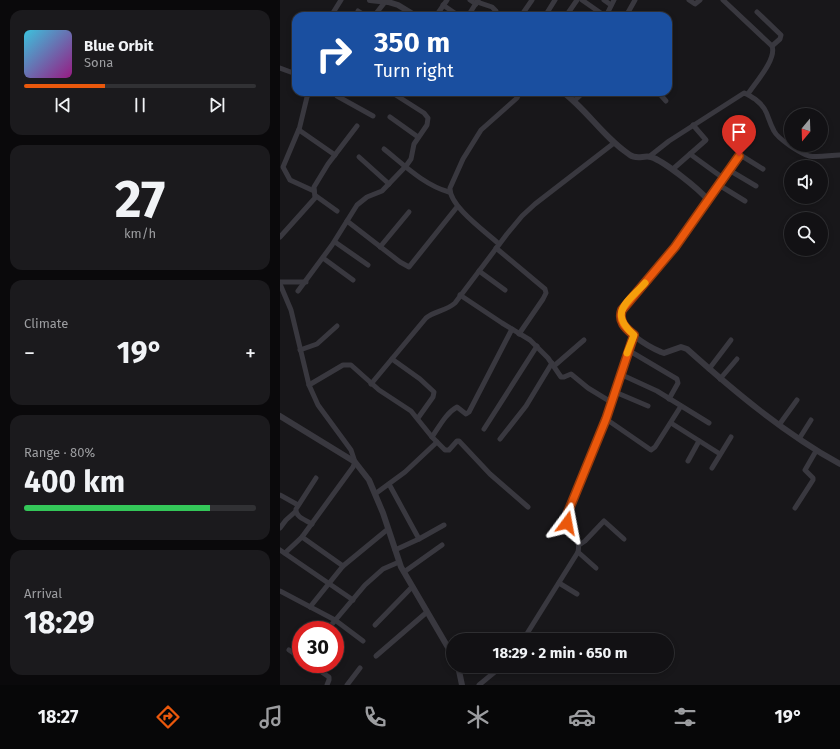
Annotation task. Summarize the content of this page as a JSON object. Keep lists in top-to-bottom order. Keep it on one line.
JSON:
{"north":"bottom","page":{"turn":["350 m","Turn right"],"song":["Blue Orbit","Sona"],"tile":[["27","km/h"],"Climate",["Range · 80%","400 km"],["Arrival","18:29"]],"heat":["−","19°","+"],"limit":"30","trip":"18:29 · 2 min · 650 m","tabs":["18:27","19°"]}}
